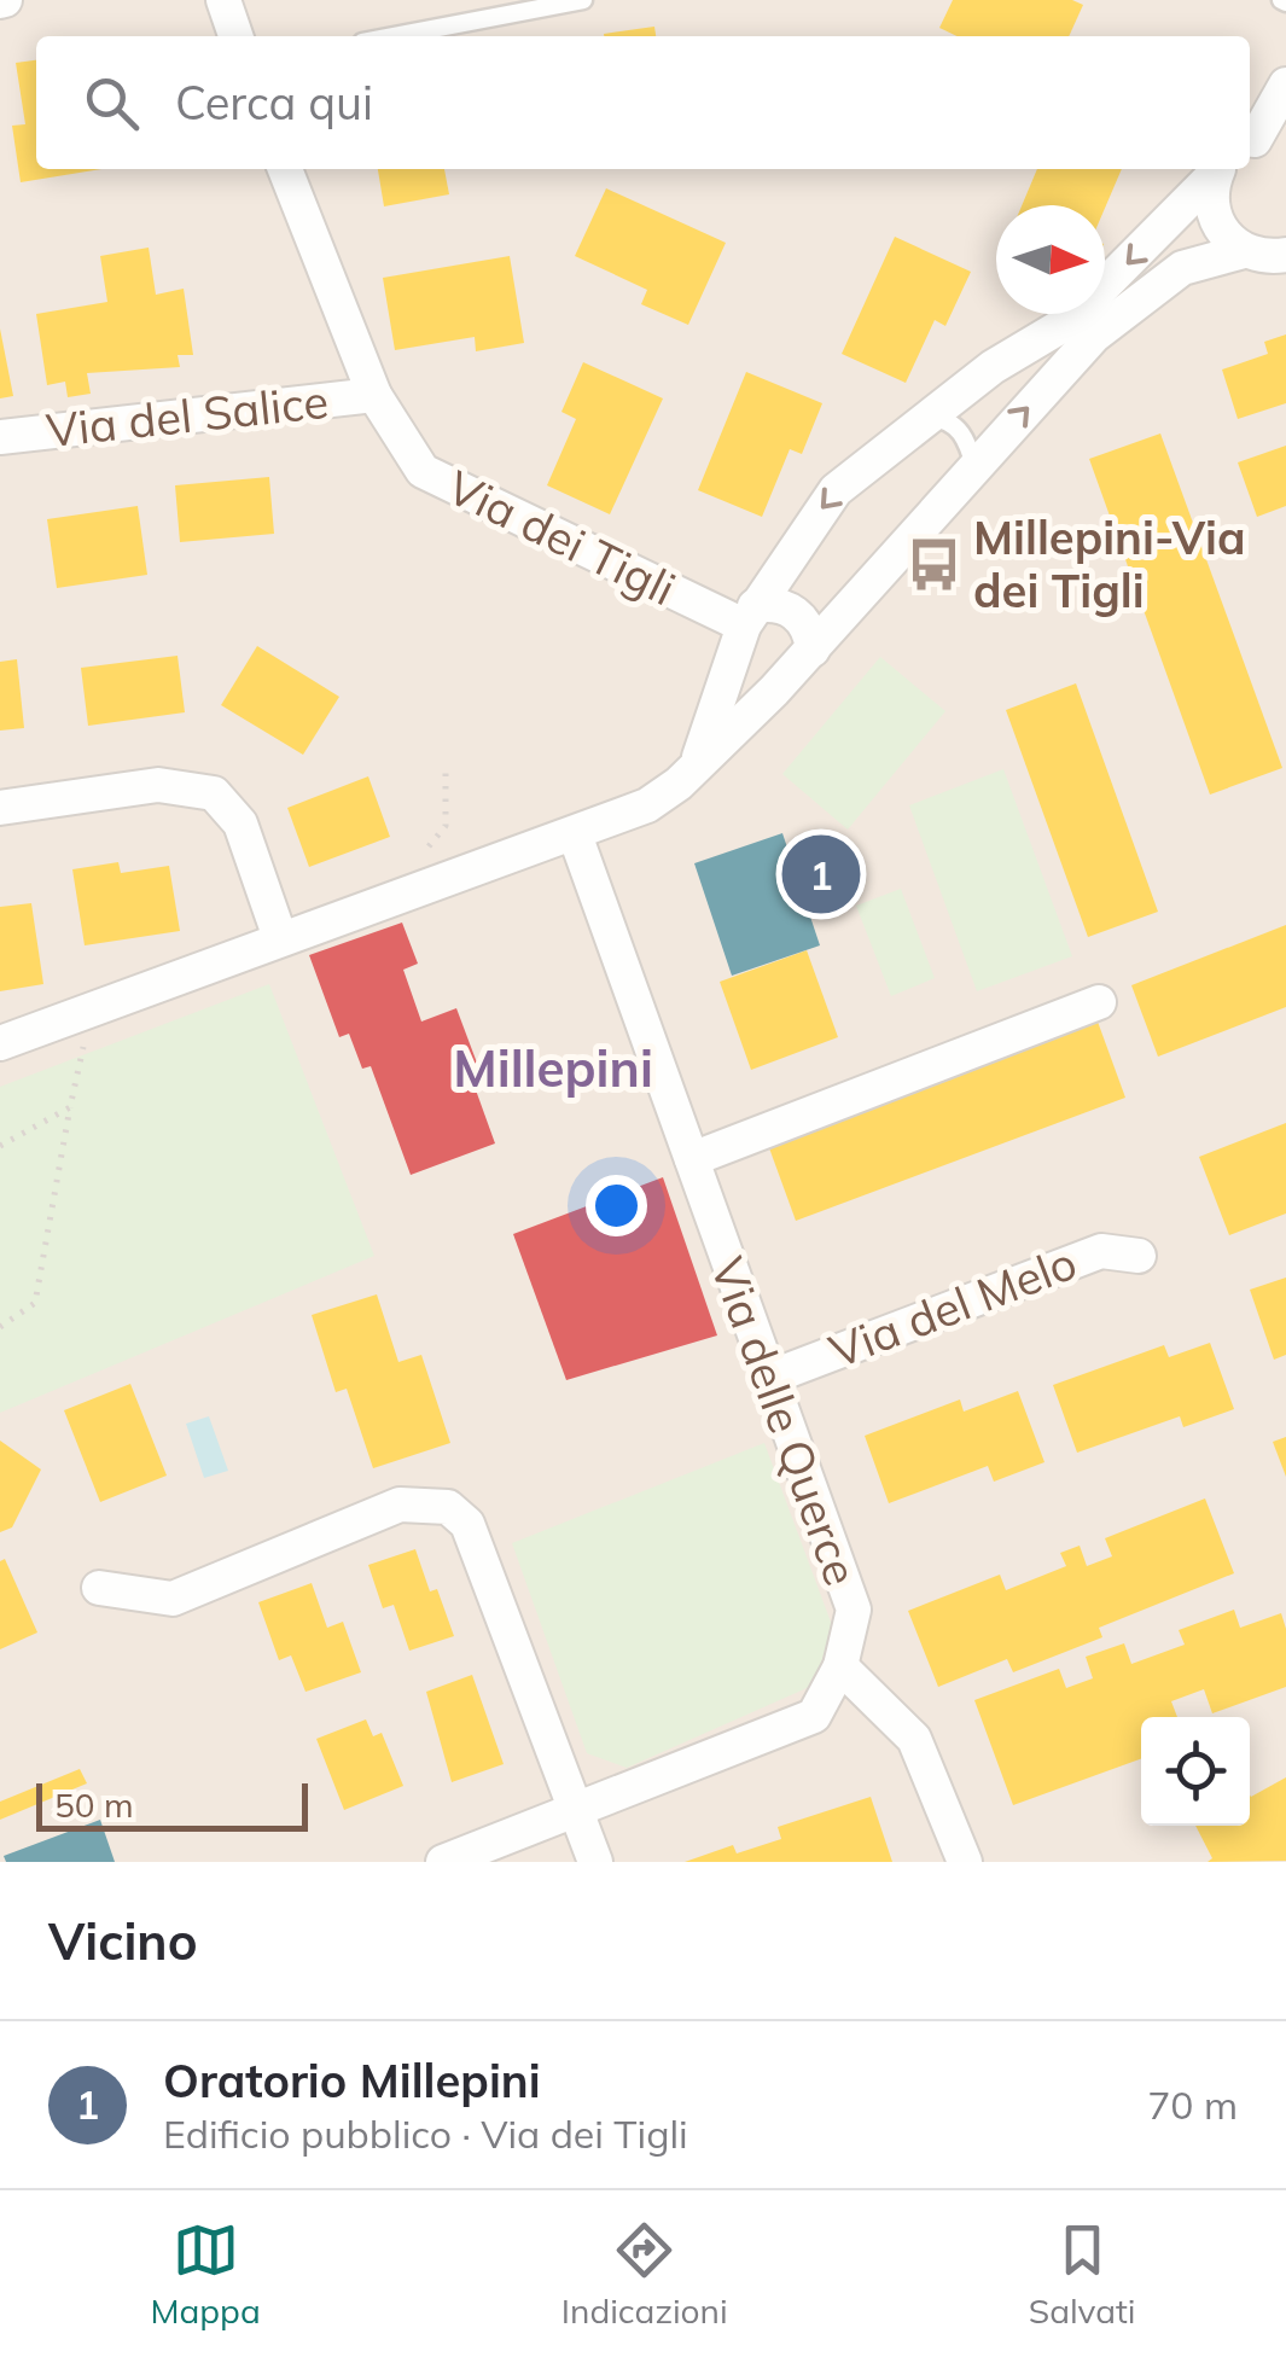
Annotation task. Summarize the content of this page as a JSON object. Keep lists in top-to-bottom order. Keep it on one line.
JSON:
{"streets":{"street":["Via del Salice","Via dei Tigli","Via del Melo","Via delle Querce"]},"crossings":[["Via del Salice","Via dei Tigli"],["Via del Melo","Via delle Querce"]],"districts":["Millepini"],"places":{"bus stop":["Millepini-Via dei Tigli"]},"scale_bar":"50 m","north":"right","page":{"search":"Cerca qui","pins":"1","scale":"50 m","heading":"Vicino","list":[{"mark":"1","name":"Oratorio Millepini","note":"Edificio pubblico · Via dei Tigli","value":"70 m"}],"nav":["Mappa","Indicazioni","Salvati"]}}
